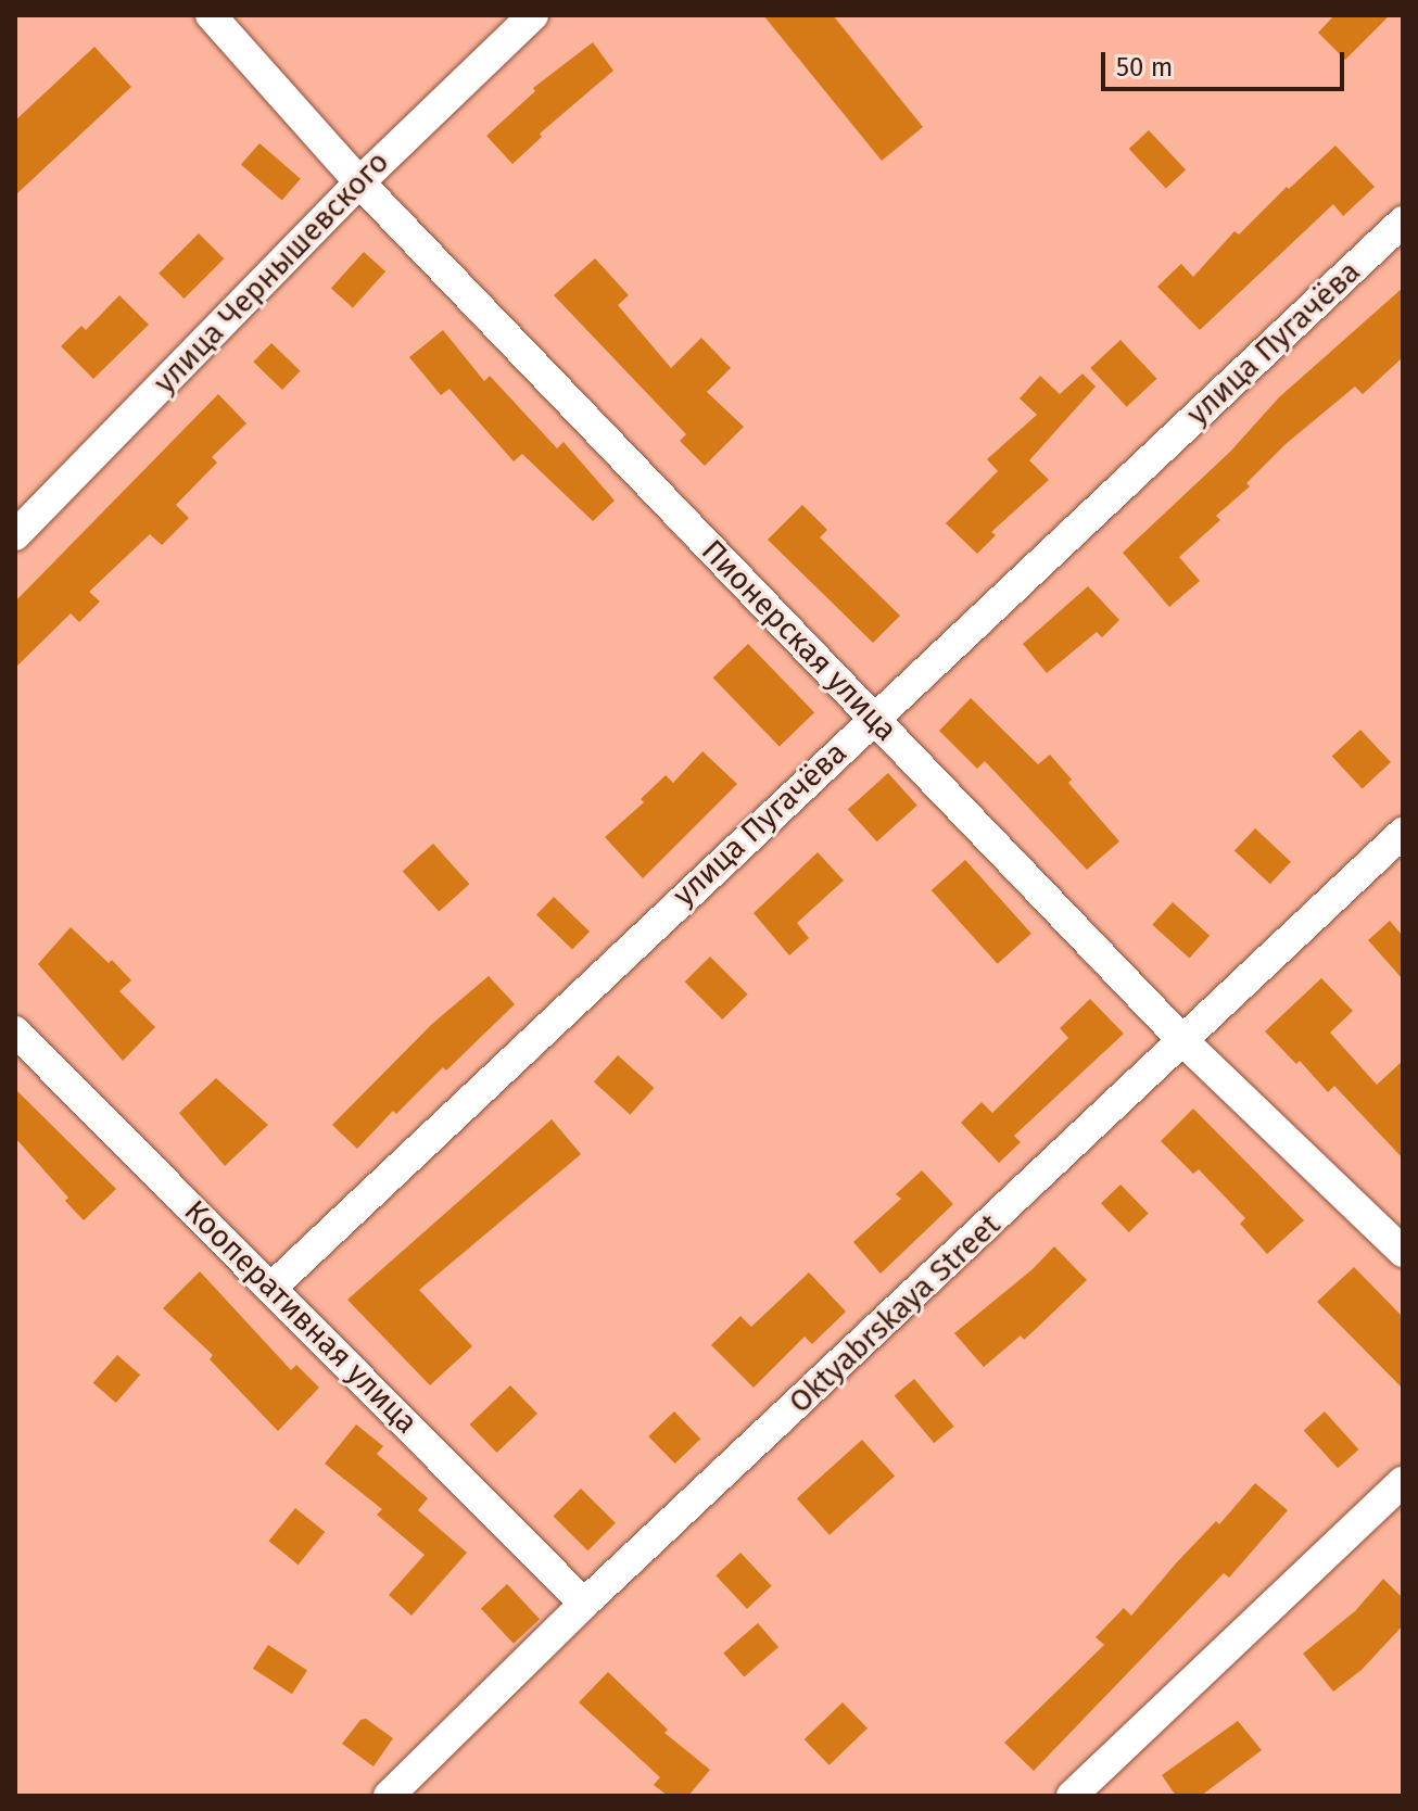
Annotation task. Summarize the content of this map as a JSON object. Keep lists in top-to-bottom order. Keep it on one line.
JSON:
{"streets":{"street":["улица Чернышевского","улица Пугачёва","Пионерская улица","Oktyabrskaya Street","Кооперативная улица"]},"crossings":[["улица Чернышевского","Пионерская улица"],["улица Пугачёва","Пионерская улица"],["улица Пугачёва","Кооперативная улица"],["Пионерская улица","Oktyabrskaya Street"],["Oktyabrskaya Street","Кооперативная улица"]],"scale_bar":"50 m"}
